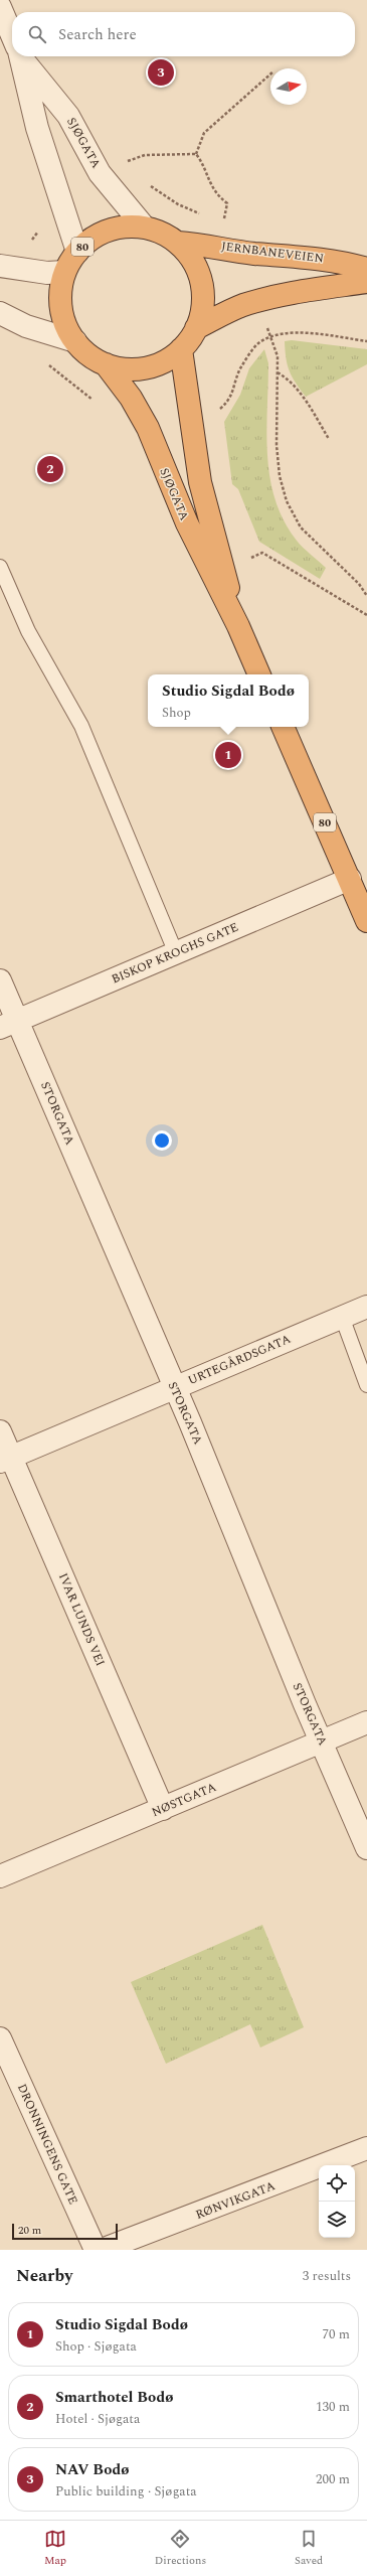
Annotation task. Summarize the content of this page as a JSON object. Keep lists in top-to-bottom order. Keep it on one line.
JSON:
{"streets":{"highway":["SJØGATA","80","JERNBANEVEIEN"],"street":["BISKOP KROGHS GATE","STORGATA","URTEGÅRDSGATA","IVAR LUNDS VEI","NØSTGATA","DRONNINGENS GATE","RØNVIKGATA"]},"crossings":[["SJØGATA","80"],["SJØGATA","JERNBANEVEIEN"],["80","JERNBANEVEIEN"],["80","BISKOP KROGHS GATE"],["BISKOP KROGHS GATE","STORGATA"],["STORGATA","URTEGÅRDSGATA"],["STORGATA","NØSTGATA"],["URTEGÅRDSGATA","IVAR LUNDS VEI"],["IVAR LUNDS VEI","NØSTGATA"]],"scale_bar":"20 m","north":"right","page":{"search":"Search here","pins":["3","2","1"],"popup":["Studio Sigdal Bodø","Shop"],"scale":"20 m","heading":["Nearby","3 results"],"list":[{"mark":"1","name":"Studio Sigdal Bodø","note":"Shop · Sjøgata","value":"70 m"},{"mark":"2","name":"Smarthotel Bodø","note":"Hotel · Sjøgata","value":"130 m"},{"mark":"3","name":"NAV Bodø","note":"Public building · Sjøgata","value":"200 m"}],"nav":["Map","Directions","Saved"]}}
